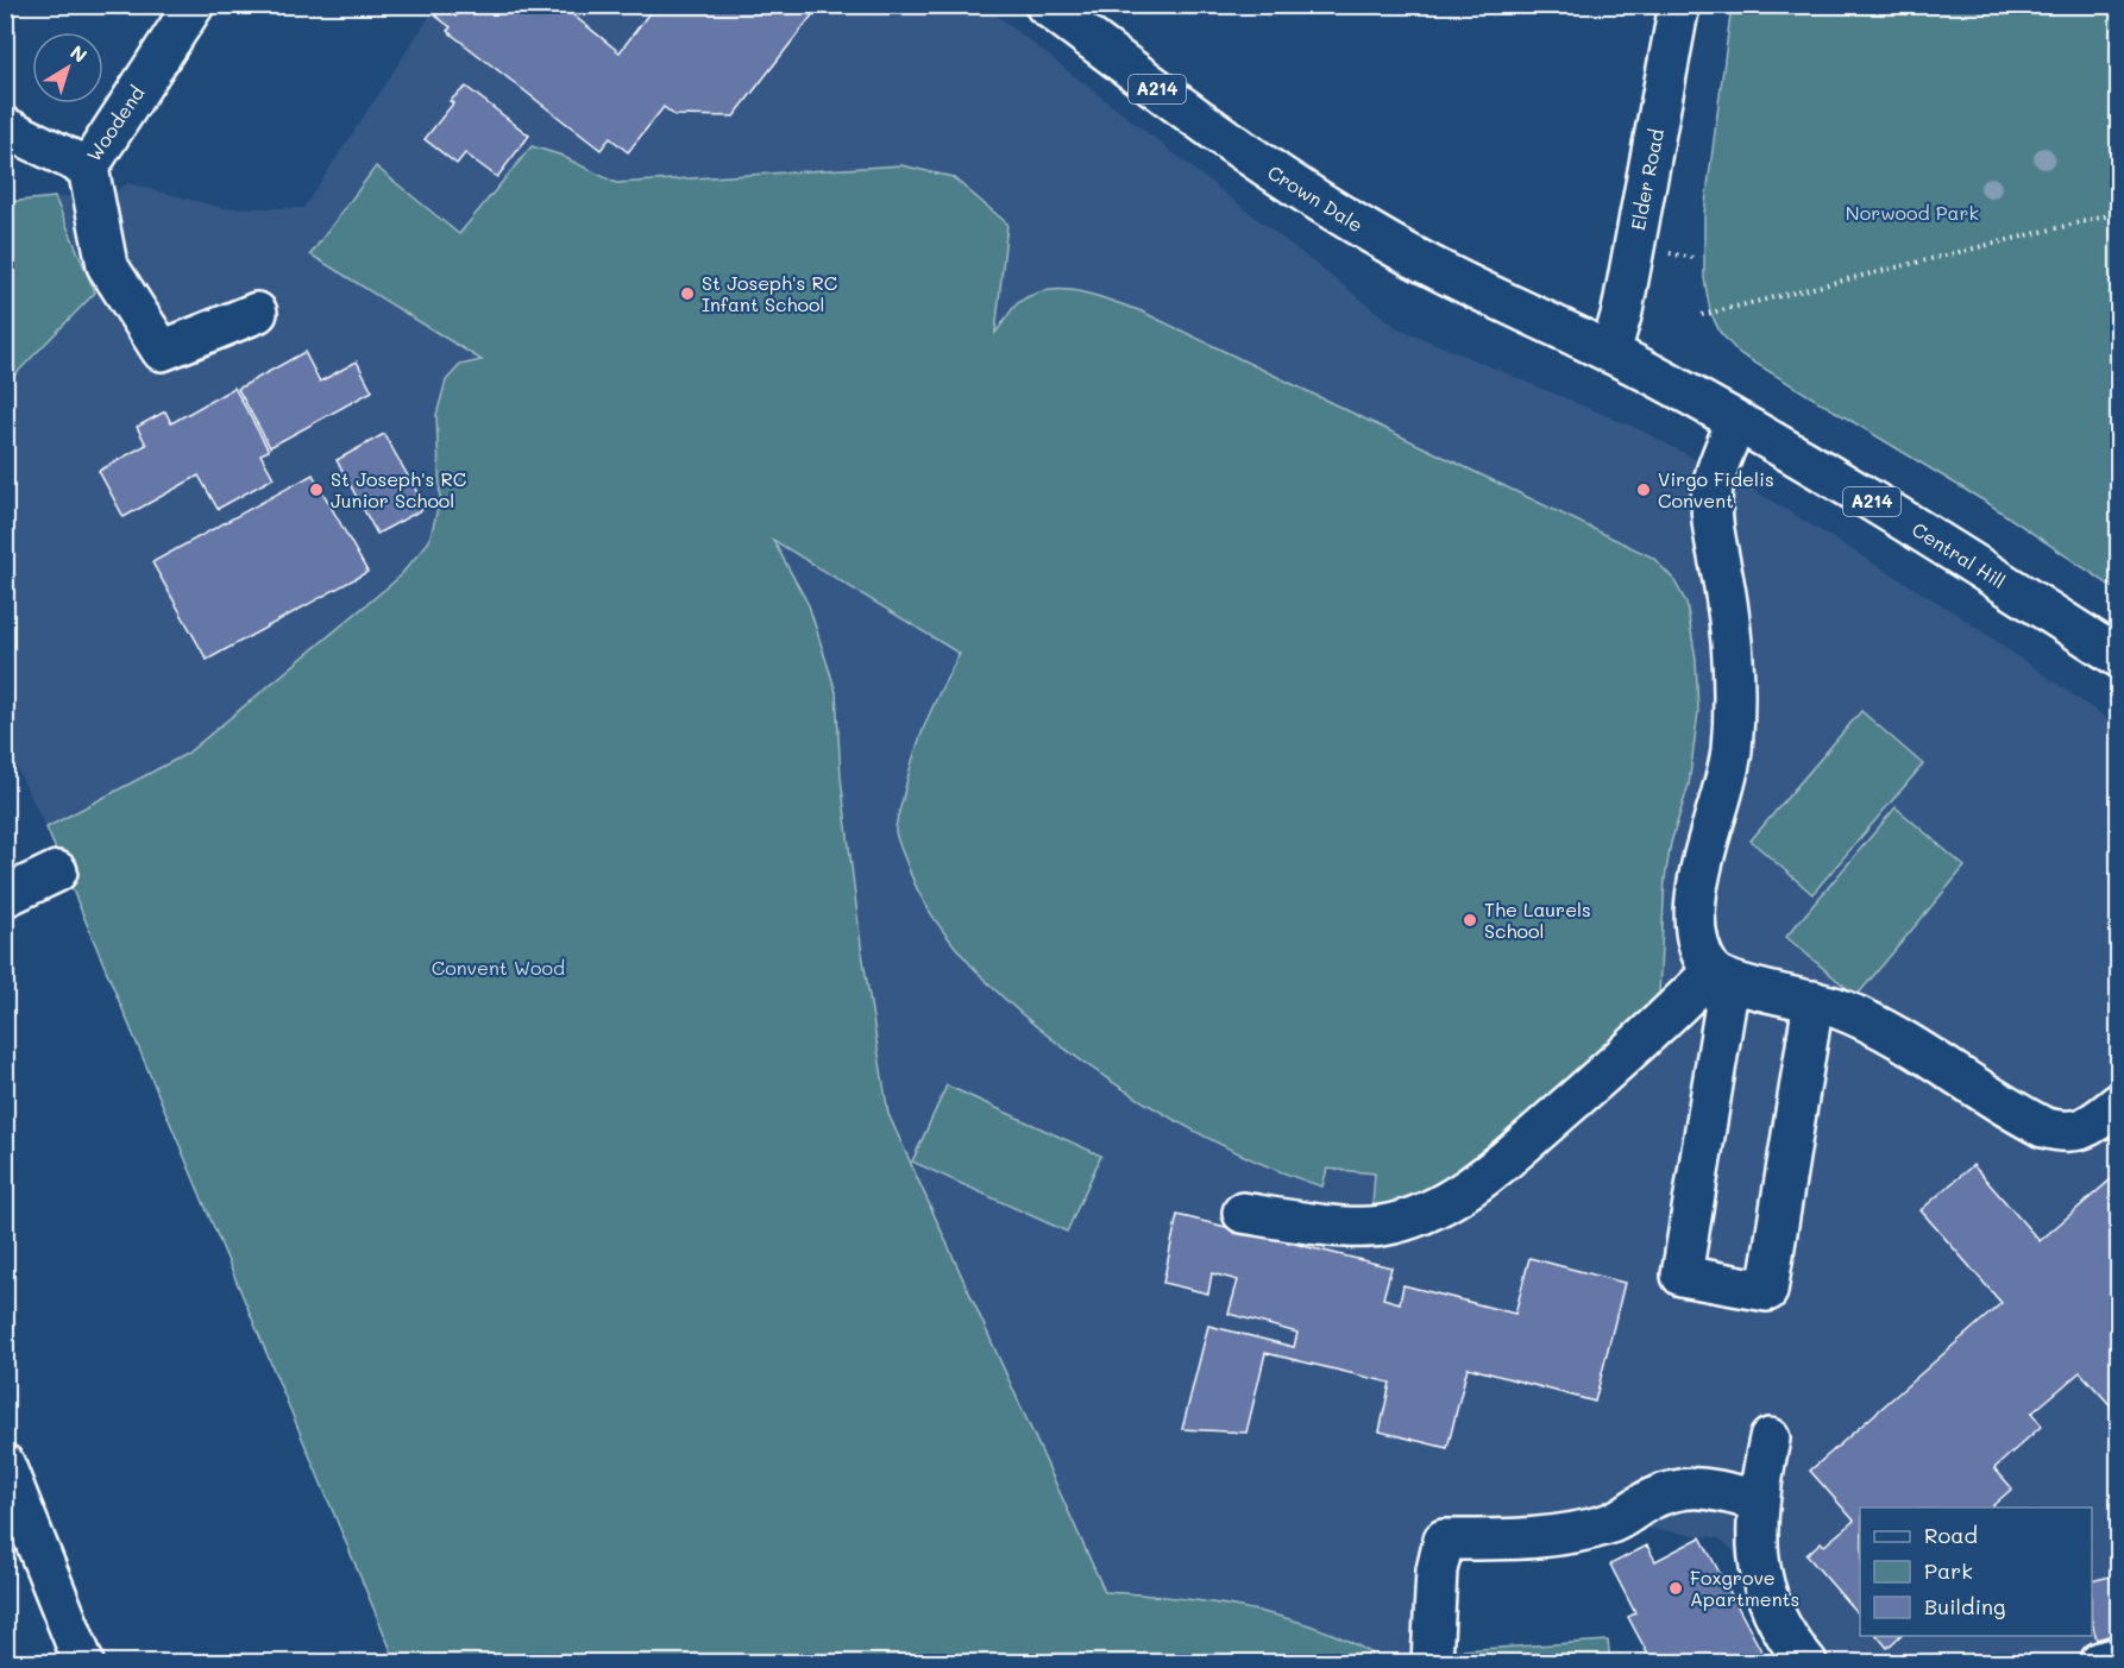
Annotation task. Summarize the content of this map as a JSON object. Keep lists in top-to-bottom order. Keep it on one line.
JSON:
{"streets":{"main road":["A214","Woodend","Elder Road","Crown Dale","Central Hill"]},"crossings":[["Elder Road","Crown Dale"],["Elder Road","Central Hill"],["Crown Dale","Central Hill"]],"parks":["Norwood Park","Convent Wood"],"places":["St Joseph's RC Infant School","St Joseph's RC Junior School","Virgo Fidelis Convent","The Laurels School","Foxgrove Apartments"],"legend":["Road","Park","Building"],"north":"top right"}
